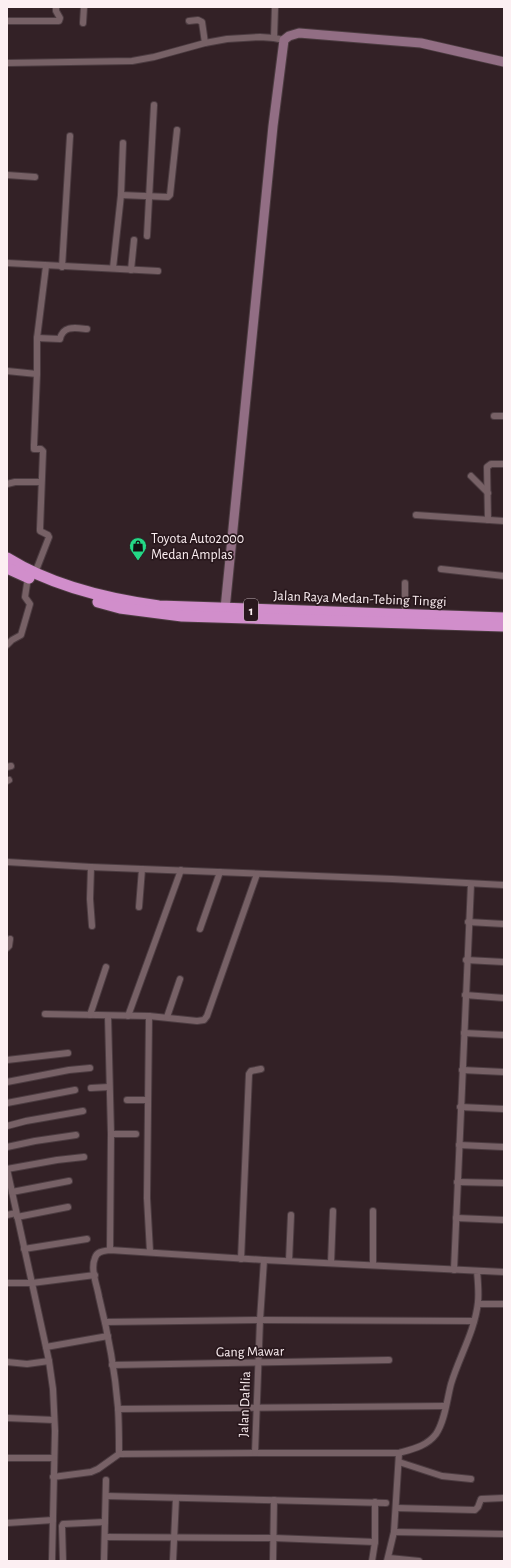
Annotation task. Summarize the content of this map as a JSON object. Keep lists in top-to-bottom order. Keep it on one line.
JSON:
{"streets":{"highway":["Jalan Raya Medan-Tebing Tinggi","1"],"street":["Gang Mawar","Jalan Dahlia"]},"crossings":[["Gang Mawar","Jalan Dahlia"]],"places":{"shop":["Toyota Auto2000 Medan Amplas"]}}
